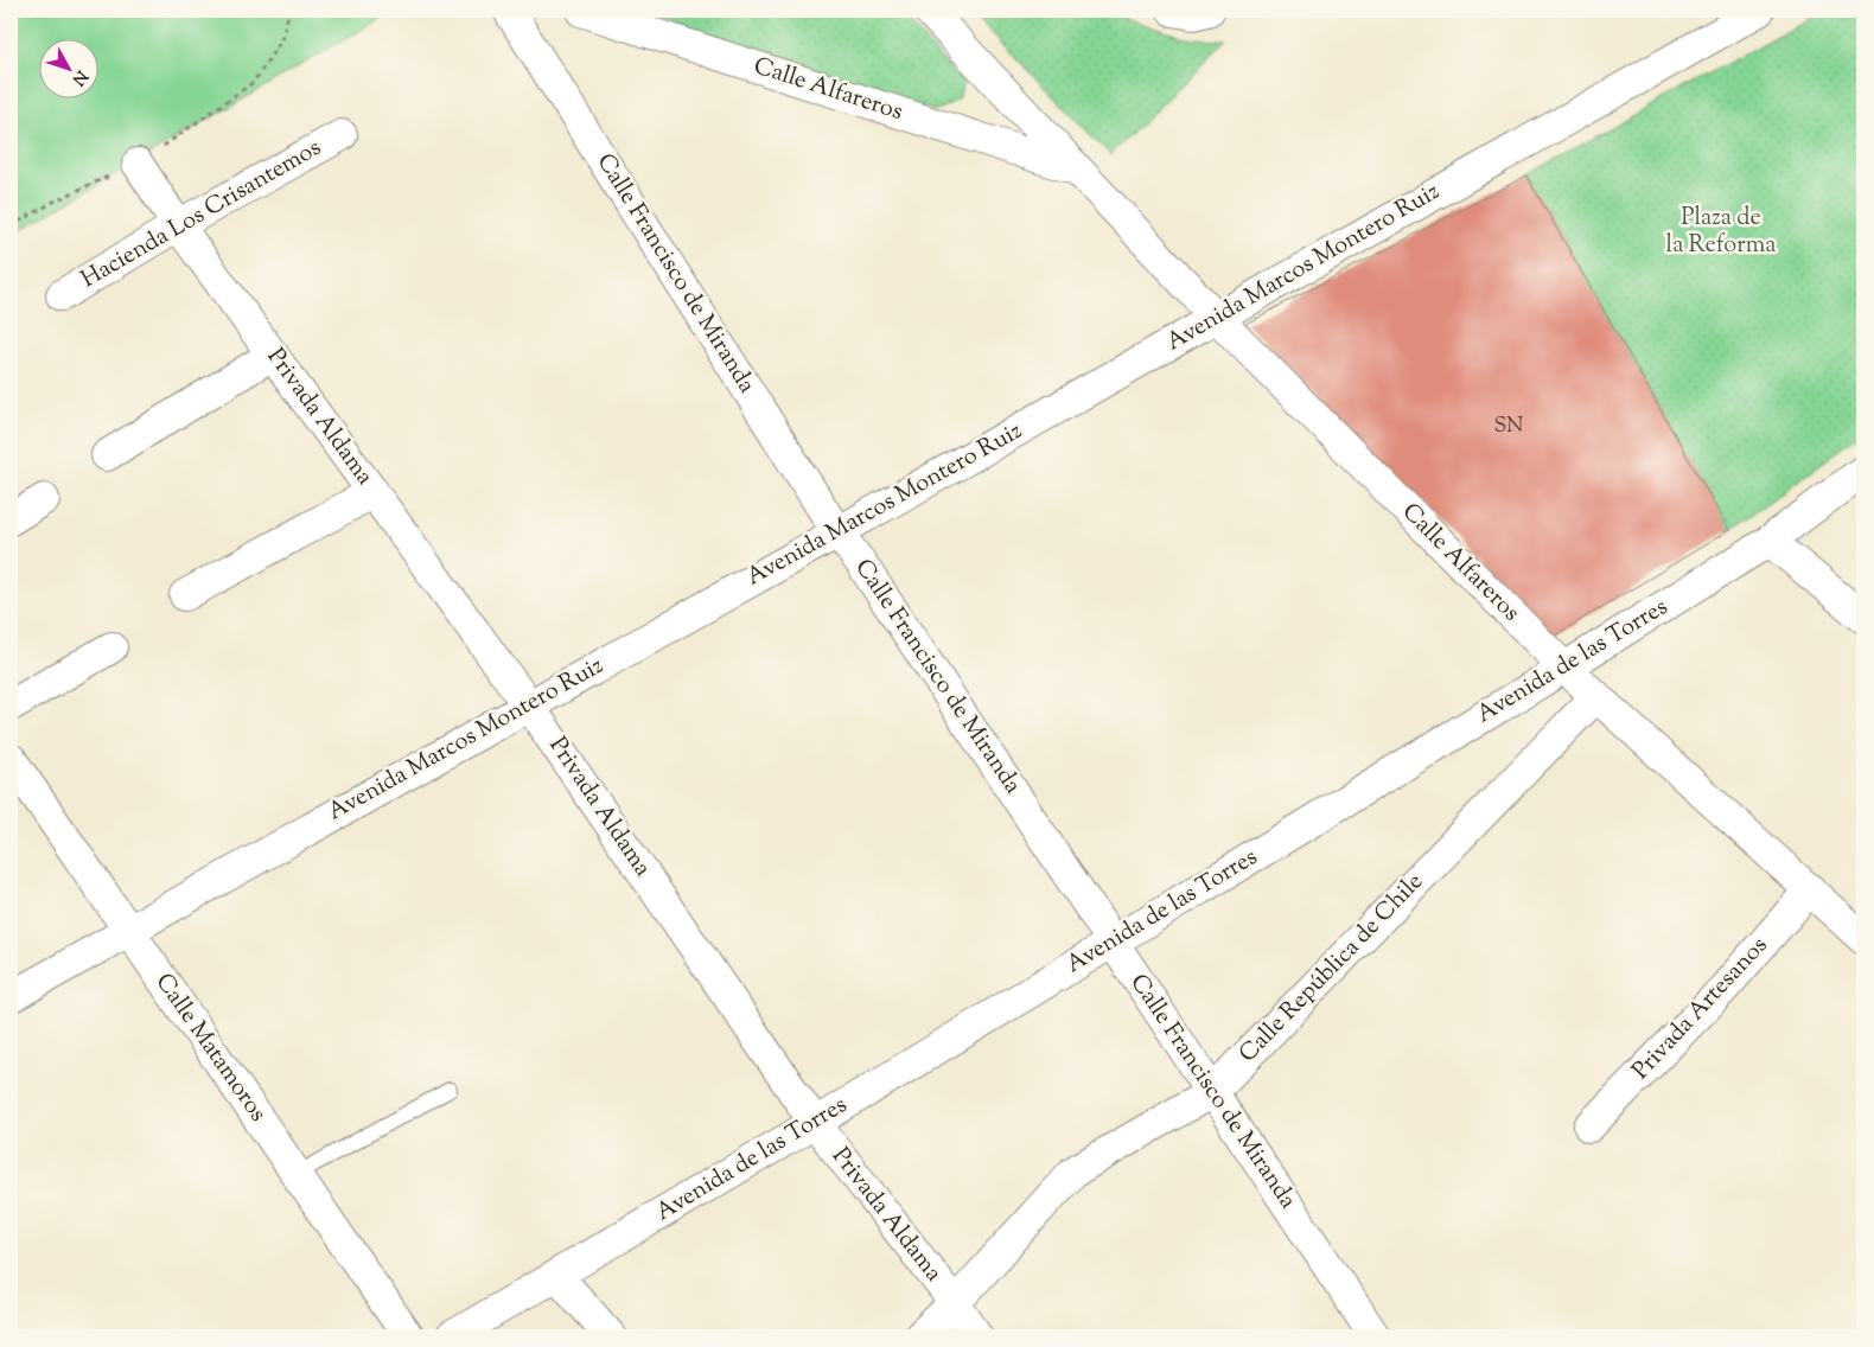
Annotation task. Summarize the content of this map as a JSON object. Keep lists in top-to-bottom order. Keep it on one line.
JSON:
{"streets":{"street":["Calle Alfareros","Hacienda Los Crisantemos","Avenida Marcos Montero Ruiz","Calle Francisco de Miranda","Privada Aldama","Avenida de las Torres","Calle República de Chile","Privada Artesanos","Calle Matamoros"]},"crossings":[["Calle Alfareros","Avenida Marcos Montero Ruiz"],["Calle Alfareros","Avenida de las Torres"],["Calle Alfareros","Calle República de Chile"],["Calle Alfareros","Privada Artesanos"],["Hacienda Los Crisantemos","Privada Aldama"],["Avenida Marcos Montero Ruiz","Calle Francisco de Miranda"],["Avenida Marcos Montero Ruiz","Privada Aldama"],["Avenida Marcos Montero Ruiz","Calle Matamoros"],["Calle Francisco de Miranda","Avenida de las Torres"],["Calle Francisco de Miranda","Calle República de Chile"],["Privada Aldama","Avenida de las Torres"],["Privada Aldama","Calle República de Chile"]],"parks":["Plaza de la Reforma"],"house_numbers":["SN"],"north":"bottom right"}
